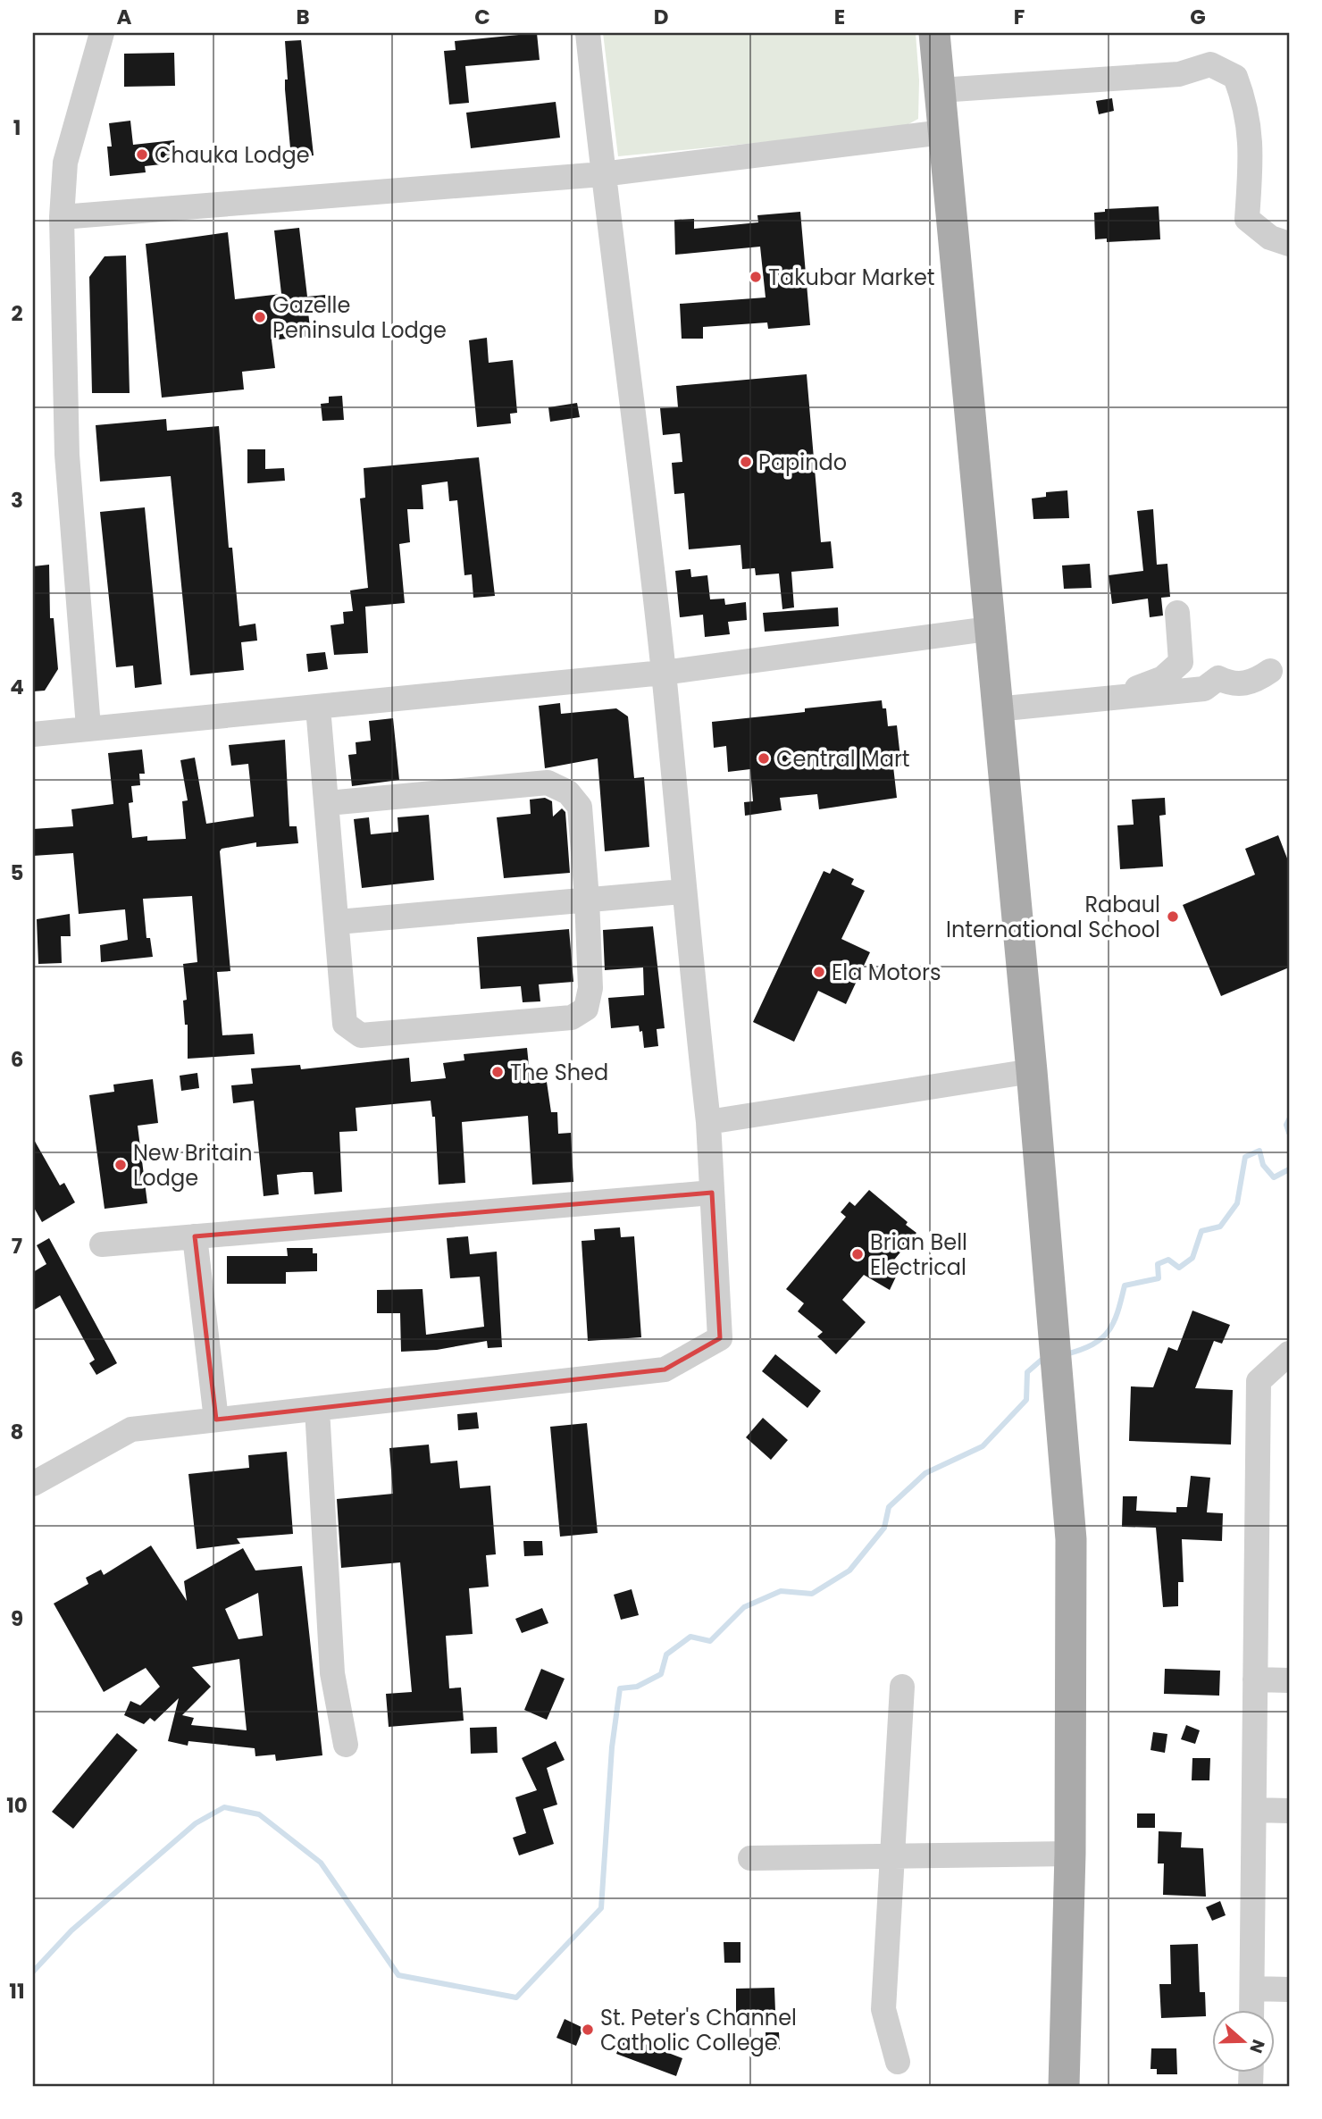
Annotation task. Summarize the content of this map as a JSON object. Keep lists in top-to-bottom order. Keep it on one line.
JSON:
{"places":["Chauka Lodge","Takubar Market","Gazelle Peninsula Lodge","Papindo","Central Mart","Rabaul International School","Ela Motors","The Shed","New Britain Lodge","Brian Bell Electrical","St. Peter's Channel Catholic College"],"north":"right","grid":{"columns":["A","B","C","D","E","F","G"],"rows":["1","2","3","4","5","6","7","8","9","10","11"]}}
